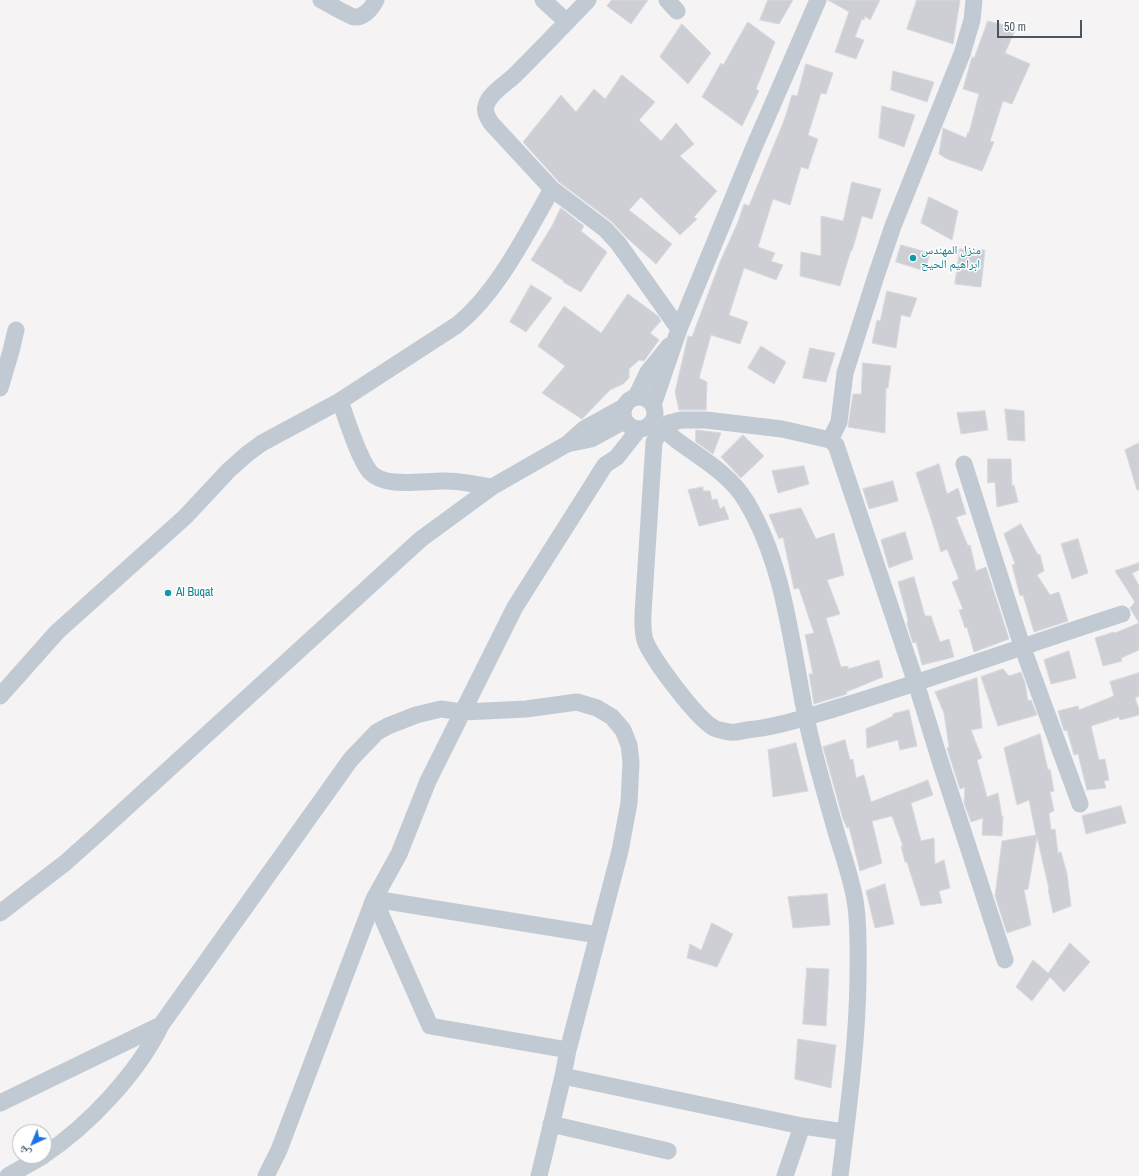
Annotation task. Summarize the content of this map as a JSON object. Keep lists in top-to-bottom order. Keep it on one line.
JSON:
{"places":["منزل المهندس ابراهيم الحيح","Al Buqat"],"scale_bar":"50 m","north":"bottom left"}
